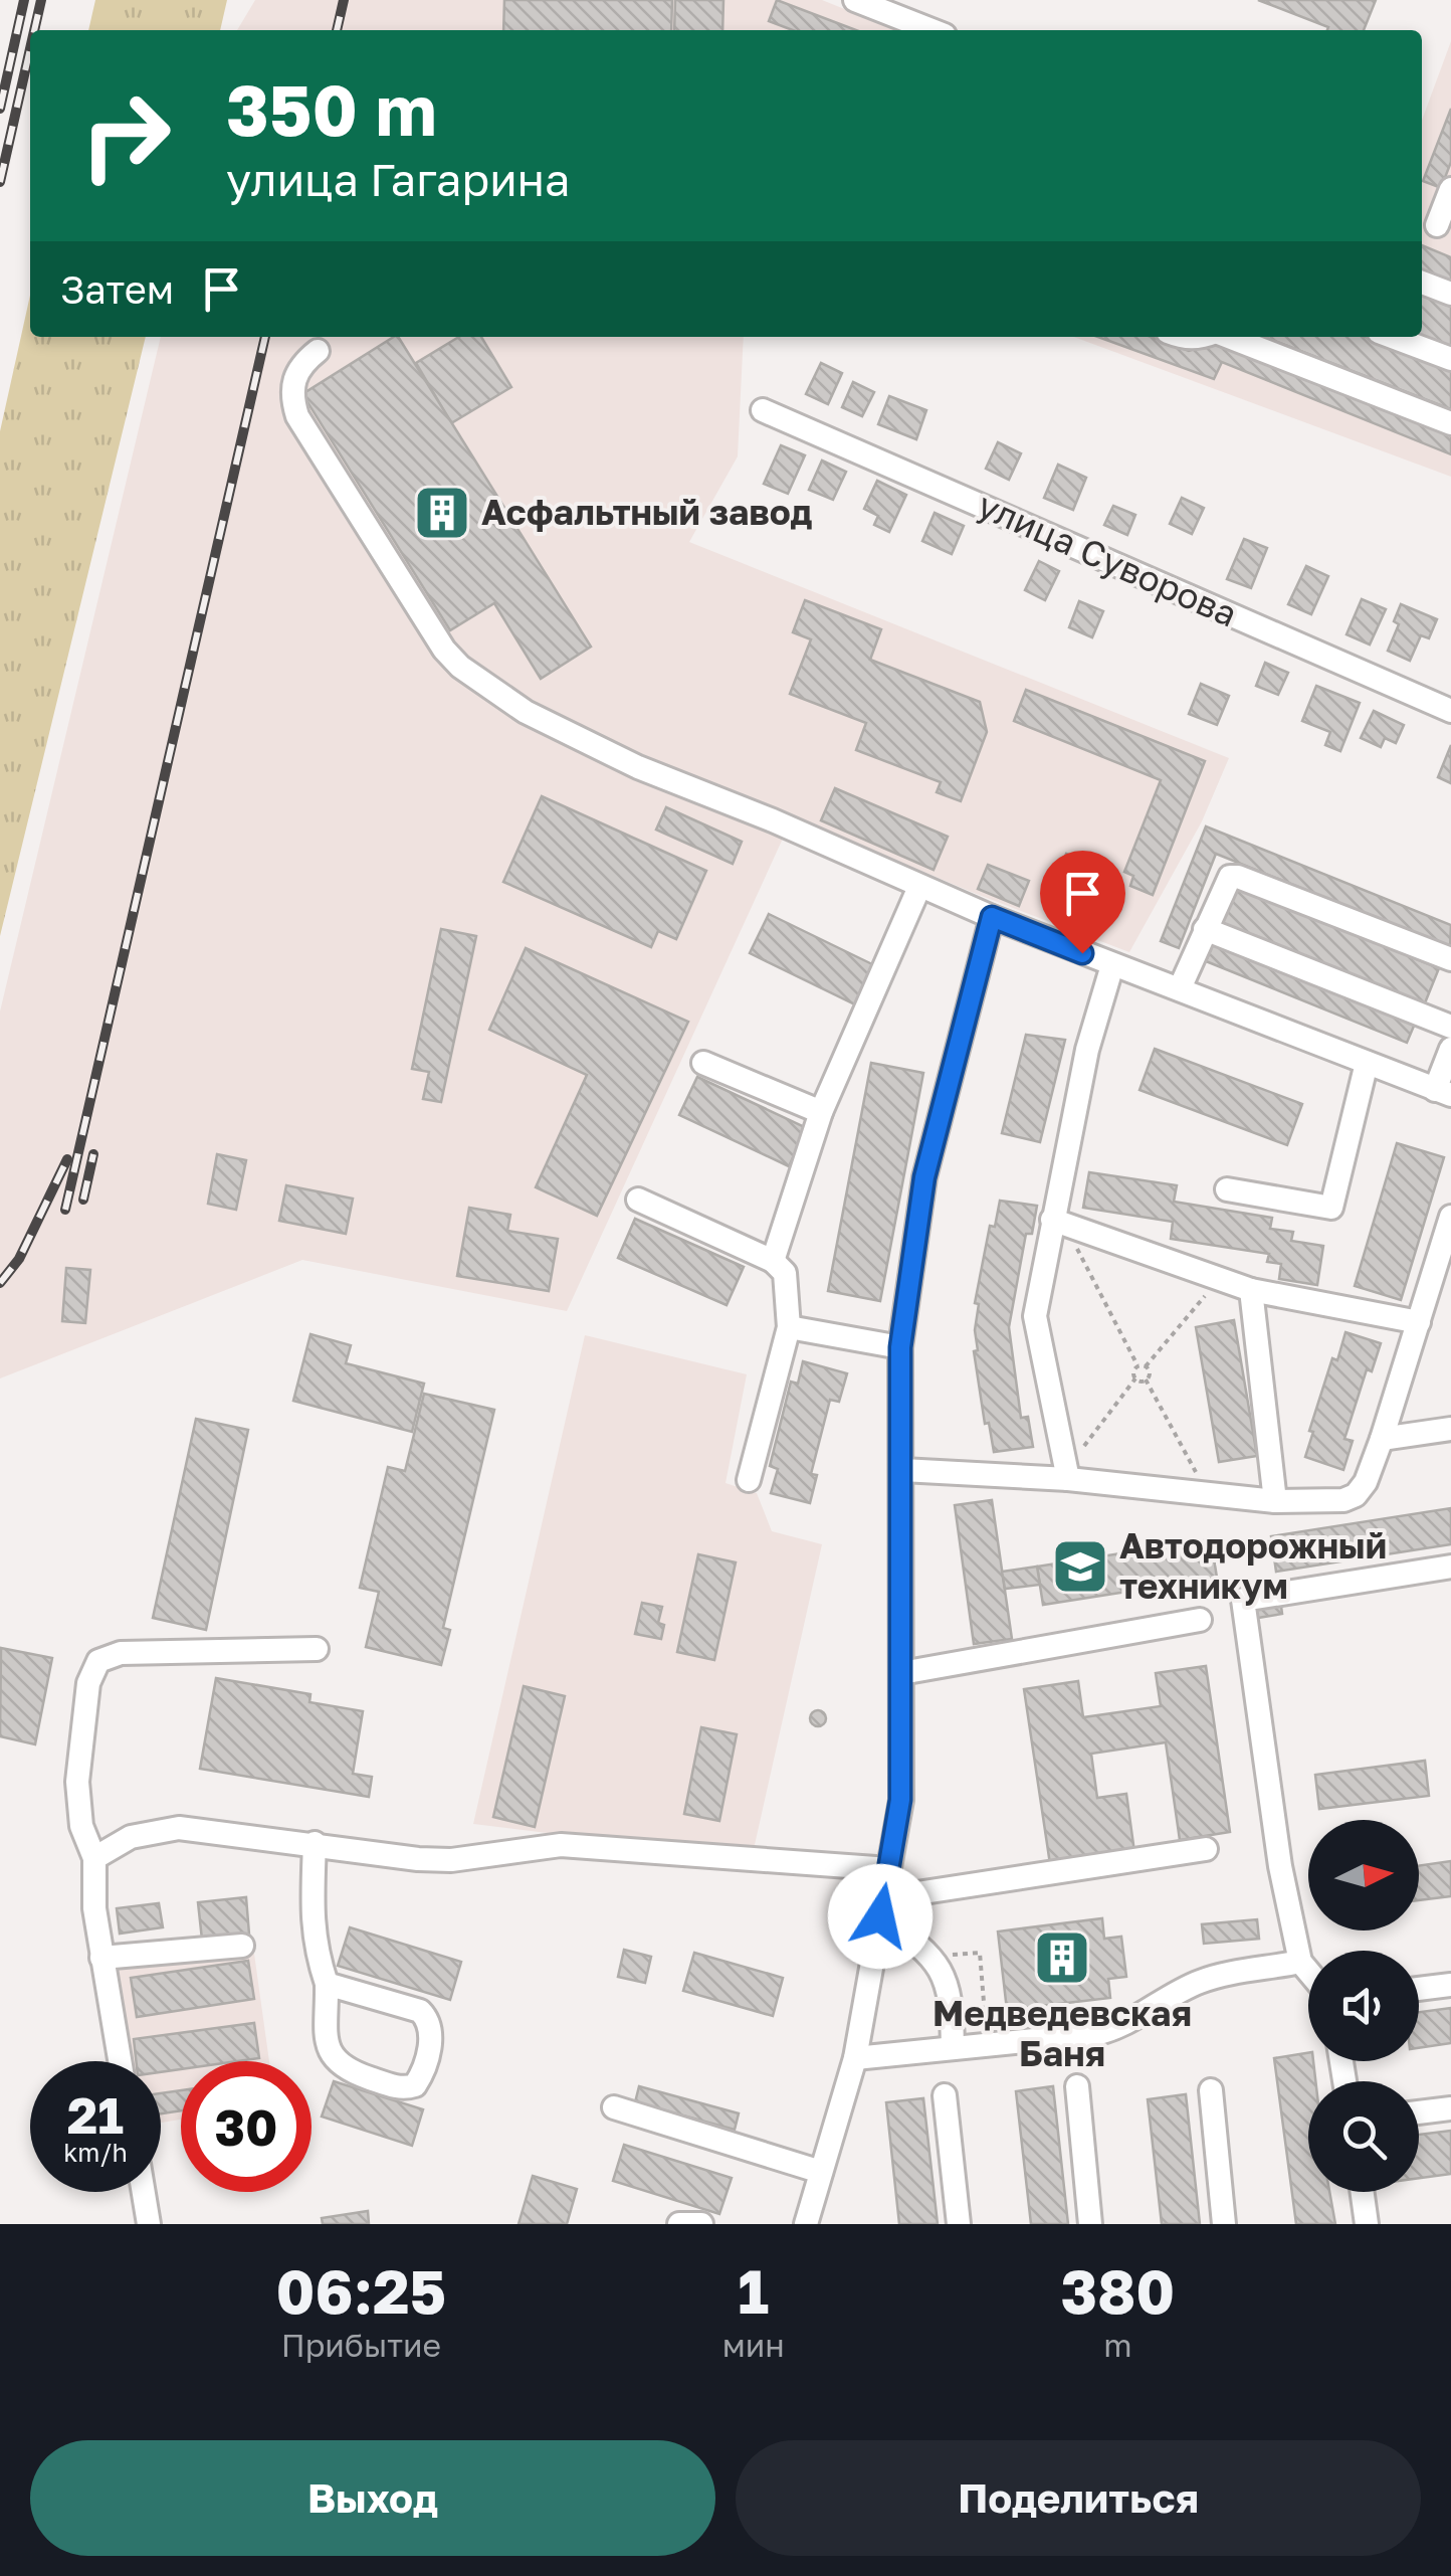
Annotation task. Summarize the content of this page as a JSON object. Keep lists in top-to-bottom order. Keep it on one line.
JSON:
{"streets":{"street":["улица Суворова"]},"places":{"building":["Асфальтный завод","Медведевская Баня"],"school or university":["Автодорожный техникум"]},"north":"right","page":{"turn":["350 m","улица Гагарина"],"then":"Затем","speed":"21 km/h","limit":"30","eta":["06:25","Прибытие","1","мин","380","m"],"buttons":["Выход","Поделиться"]}}
